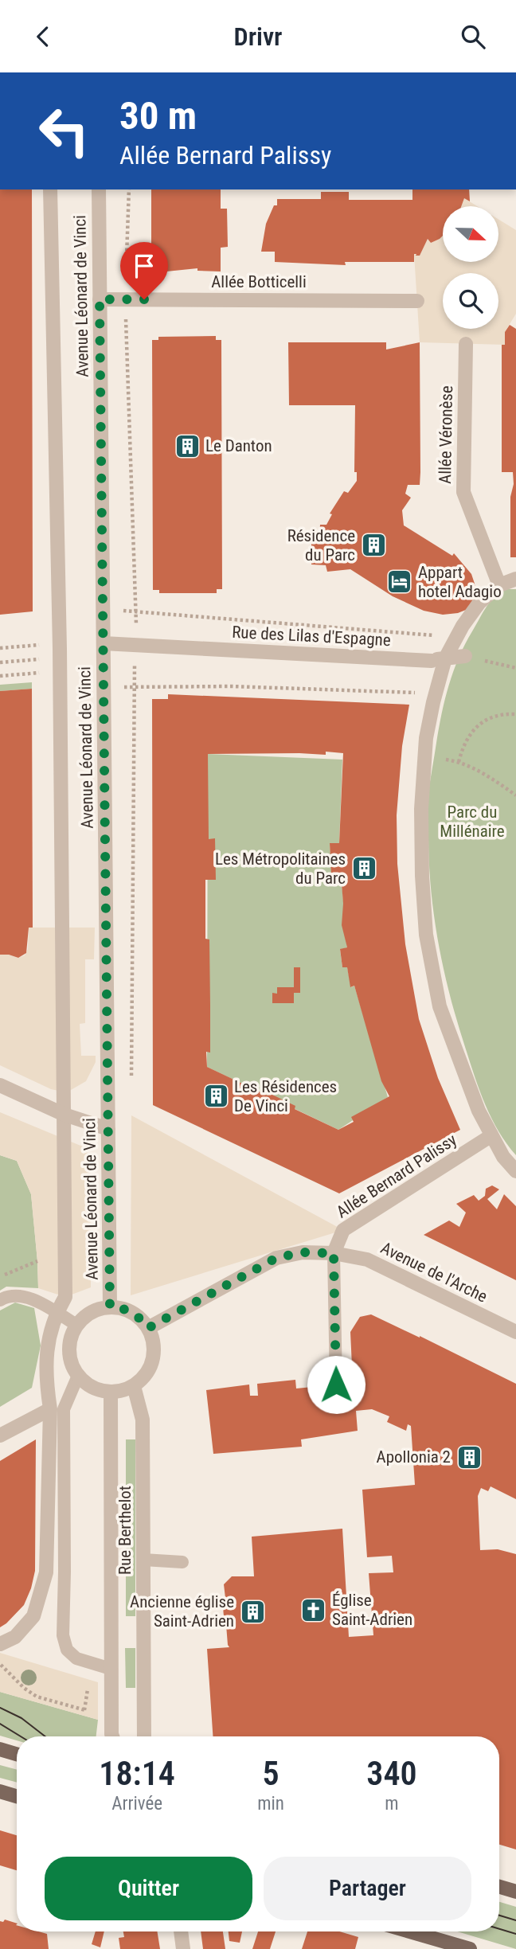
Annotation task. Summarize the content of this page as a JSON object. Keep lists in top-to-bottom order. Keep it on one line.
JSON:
{"streets":{"street":["Allée Botticelli","Avenue Léonard de Vinci","Allée Véronèse","Rue des Lilas d'Espagne","Allée Bernard Palissy","Avenue de l'Arche","Rue Berthelot"]},"crossings":[["Allée Botticelli","Avenue Léonard de Vinci"],["Avenue Léonard de Vinci","Rue des Lilas d'Espagne"],["Avenue Léonard de Vinci","Rue Berthelot"],["Allée Bernard Palissy","Avenue de l'Arche"]],"parks":["Parc du Millénaire"],"places":{"building":["Le Danton","Résidence du Parc","Les Métropolitaines du Parc","Les Résidences De Vinci","Apollonia 2","Ancienne église Saint-Adrien"],"hotel":["Appart hotel Adagio"],"church":["Église Saint-Adrien"]},"north":"right","page":{"header":"Drivr","turn":["30 m","Allée Bernard Palissy"],"eta":["18:14","Arrivée","5","min","340","m"],"buttons":["Quitter","Partager"]}}
